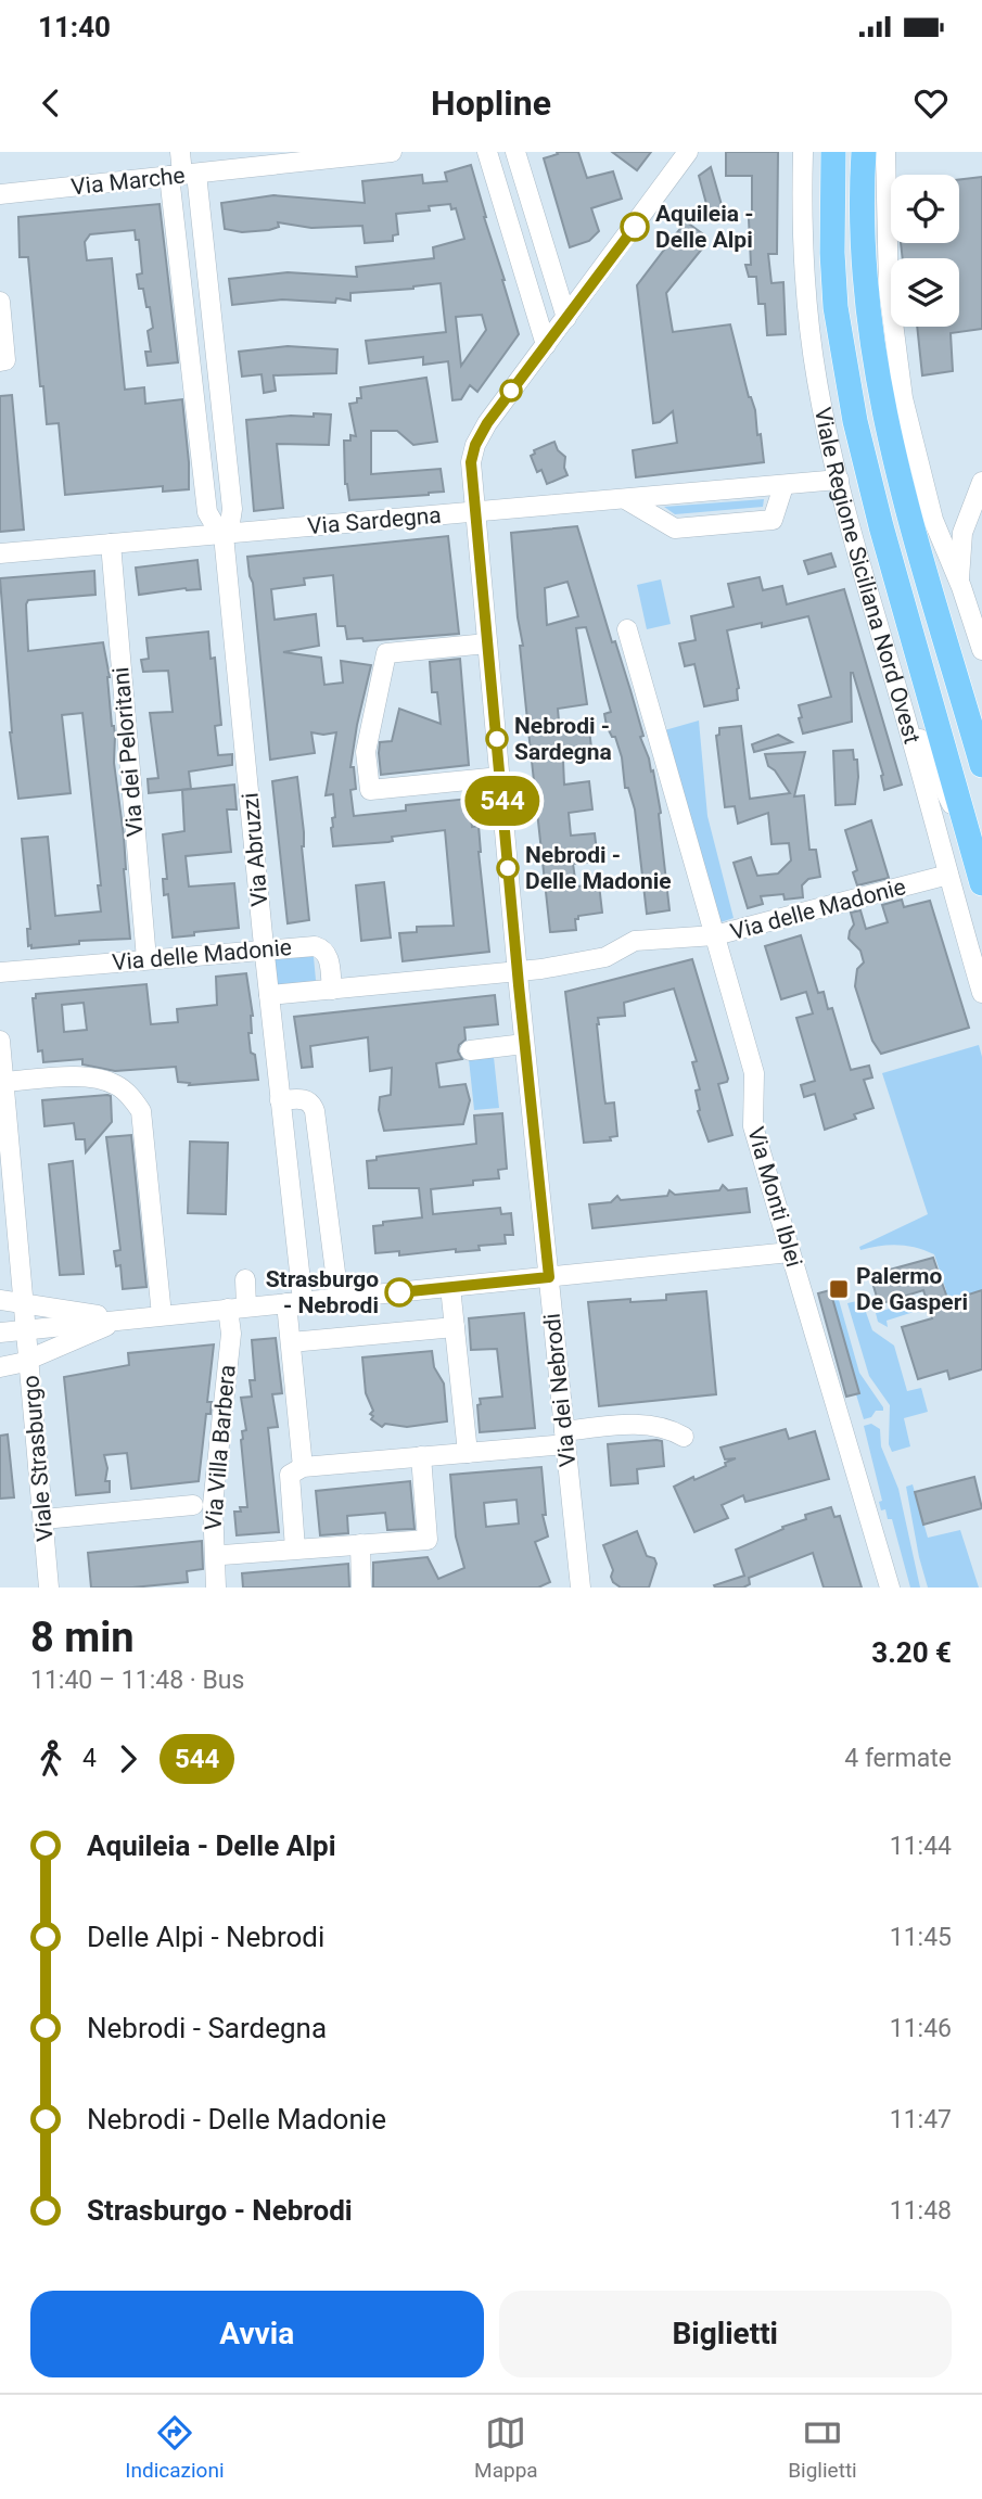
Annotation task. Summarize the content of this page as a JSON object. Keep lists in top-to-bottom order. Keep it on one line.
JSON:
{"streets":{"main road":["Viale Regione Siciliana Nord Ovest"],"street":["Via Marche","Via Sardegna","Via dei Peloritani","Via Abruzzi","Via delle Madonie","Via Monti Iblei","Via dei Nebrodi","Via Villa Barbera","Viale Strasburgo"]},"crossings":[["Via Marche","Via Abruzzi"],["Via Sardegna","Viale Regione Siciliana Nord Ovest"],["Via Sardegna","Via dei Peloritani"],["Via Sardegna","Via Abruzzi"],["Via Sardegna","Via dei Nebrodi"],["Viale Regione Siciliana Nord Ovest","Via delle Madonie"],["Via dei Peloritani","Via delle Madonie"],["Via Abruzzi","Via delle Madonie"],["Via delle Madonie","Via Monti Iblei"],["Via delle Madonie","Via dei Nebrodi"]],"places":{"other":["Aquileia - Delle Alpi","Nebrodi - Sardegna","Nebrodi - Delle Madonie","Strasburgo - Nebrodi"],"transit":["Palermo De Gasperi"]},"lines":["bus line 544"],"page":{"status":"11:40","header":"Hopline","on_map":"544","heading":["8 min","11:40 – 11:48 · Bus","3.20 €"],"legs":["4","544","4 fermate"],"list":[{"name":"Aquileia - Delle Alpi","value":"11:44"},{"name":"Delle Alpi - Nebrodi","value":"11:45"},{"name":"Nebrodi - Sardegna","value":"11:46"},{"name":"Nebrodi - Delle Madonie","value":"11:47"},{"name":"Strasburgo - Nebrodi","value":"11:48"}],"buttons":["Avvia","Biglietti"],"tabs":["Indicazioni","Mappa","Biglietti"]}}
